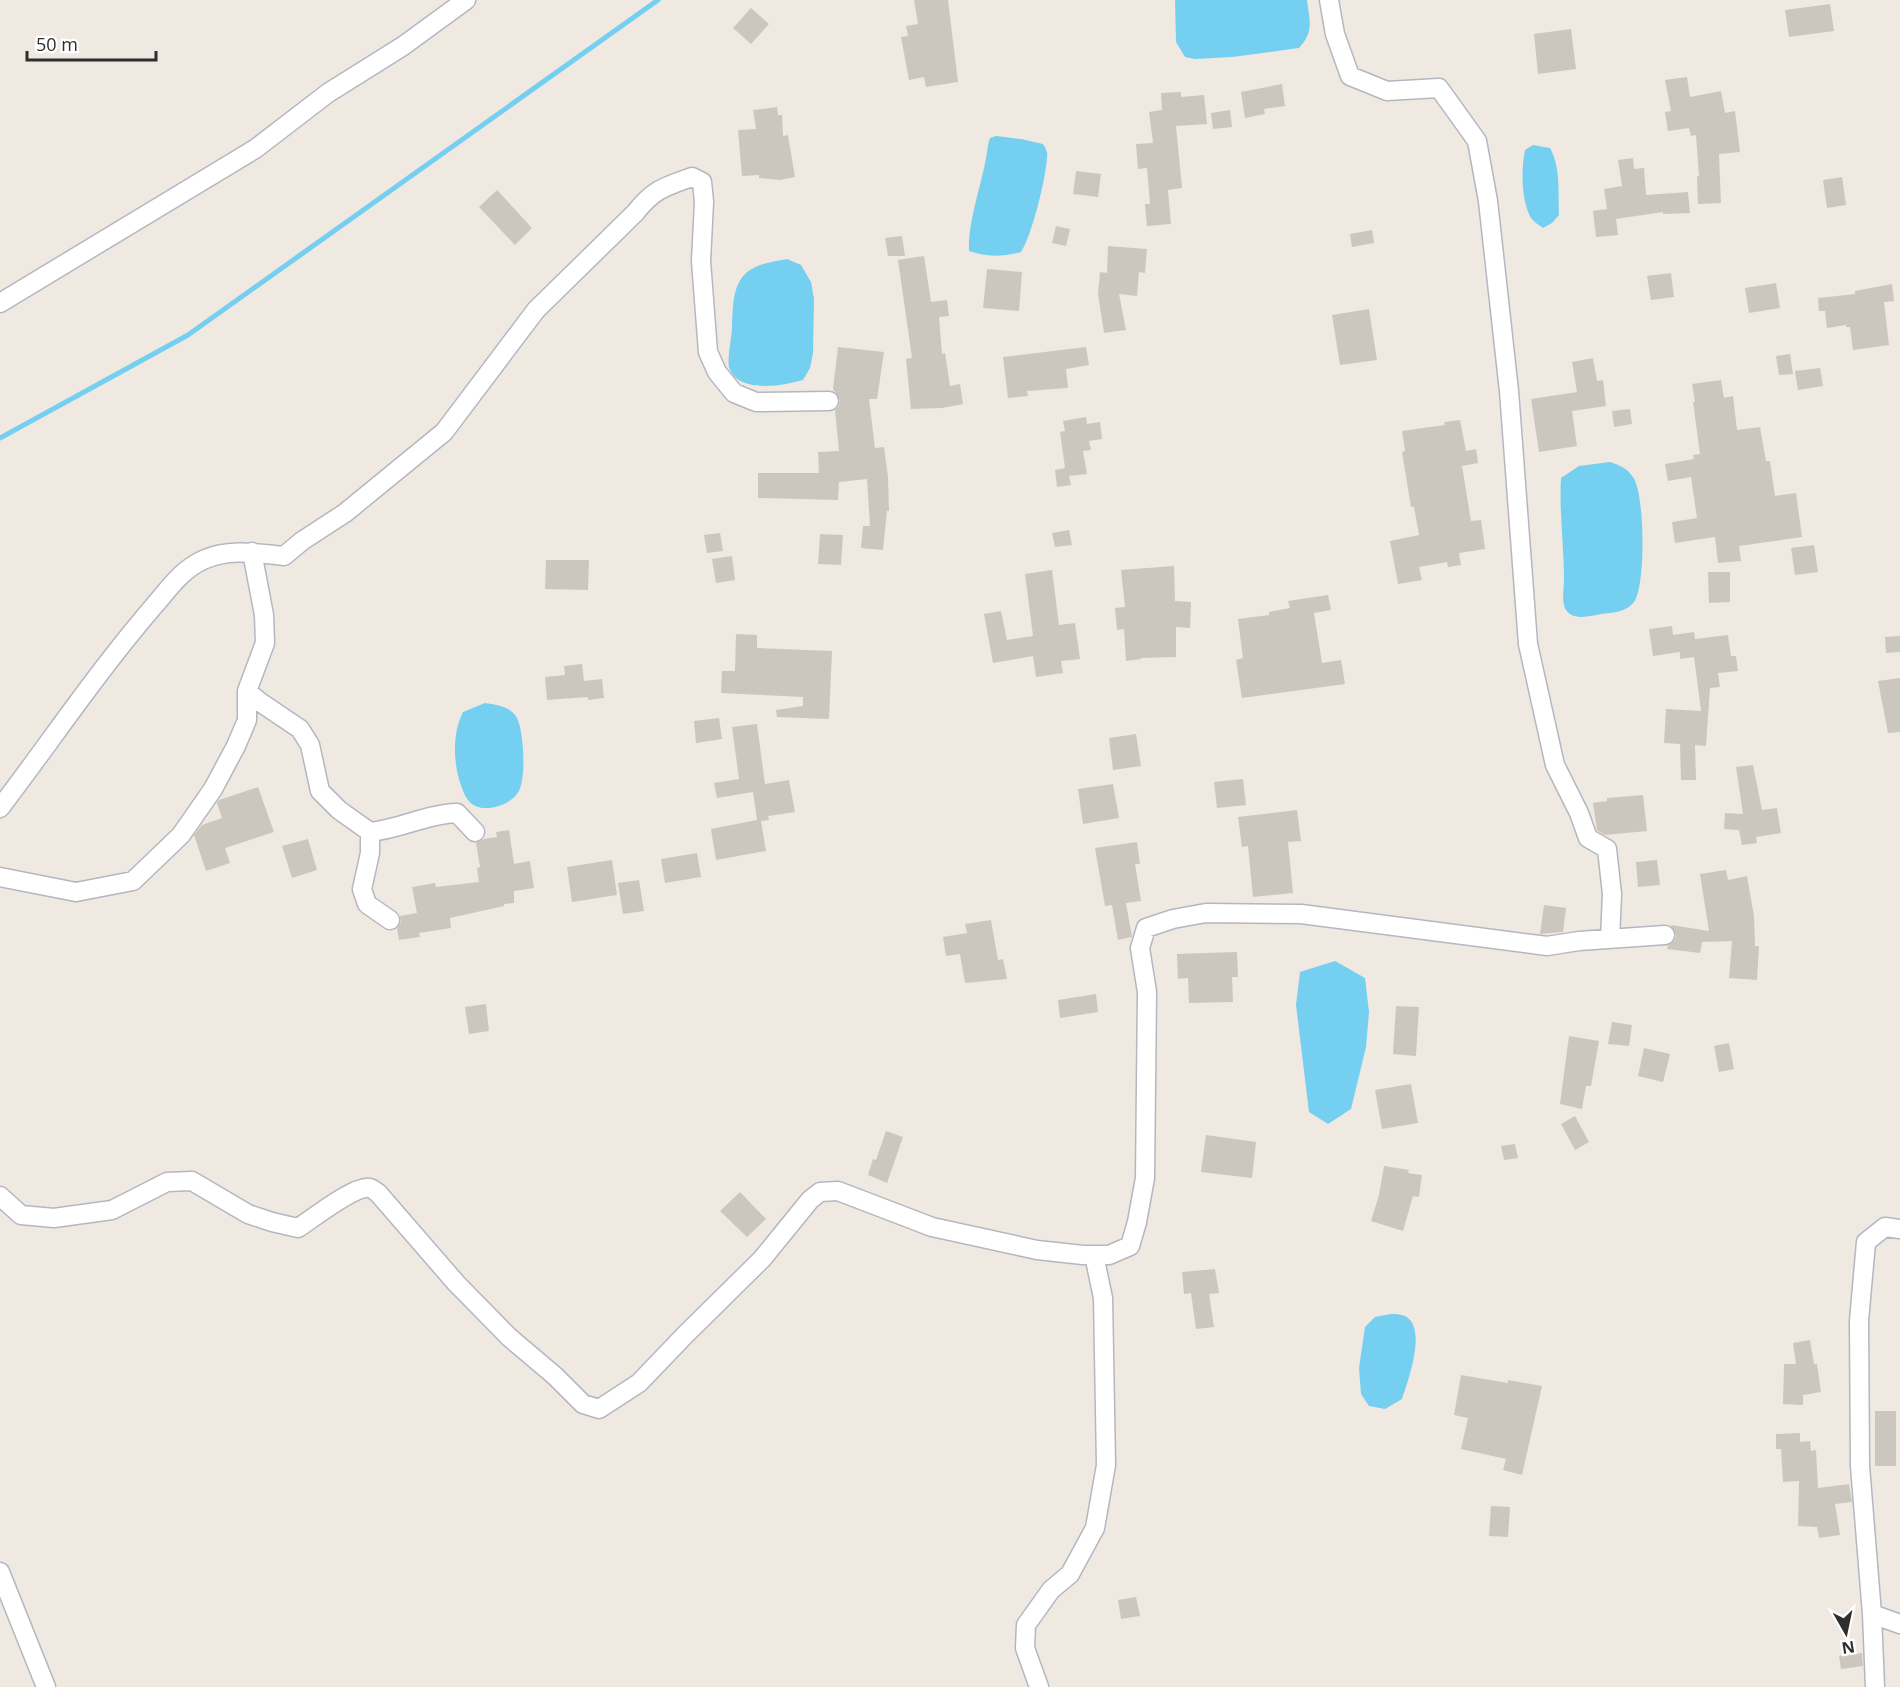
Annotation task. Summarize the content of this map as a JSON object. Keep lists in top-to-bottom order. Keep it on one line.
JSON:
{"scale_bar":"50 m","north":"bottom"}
